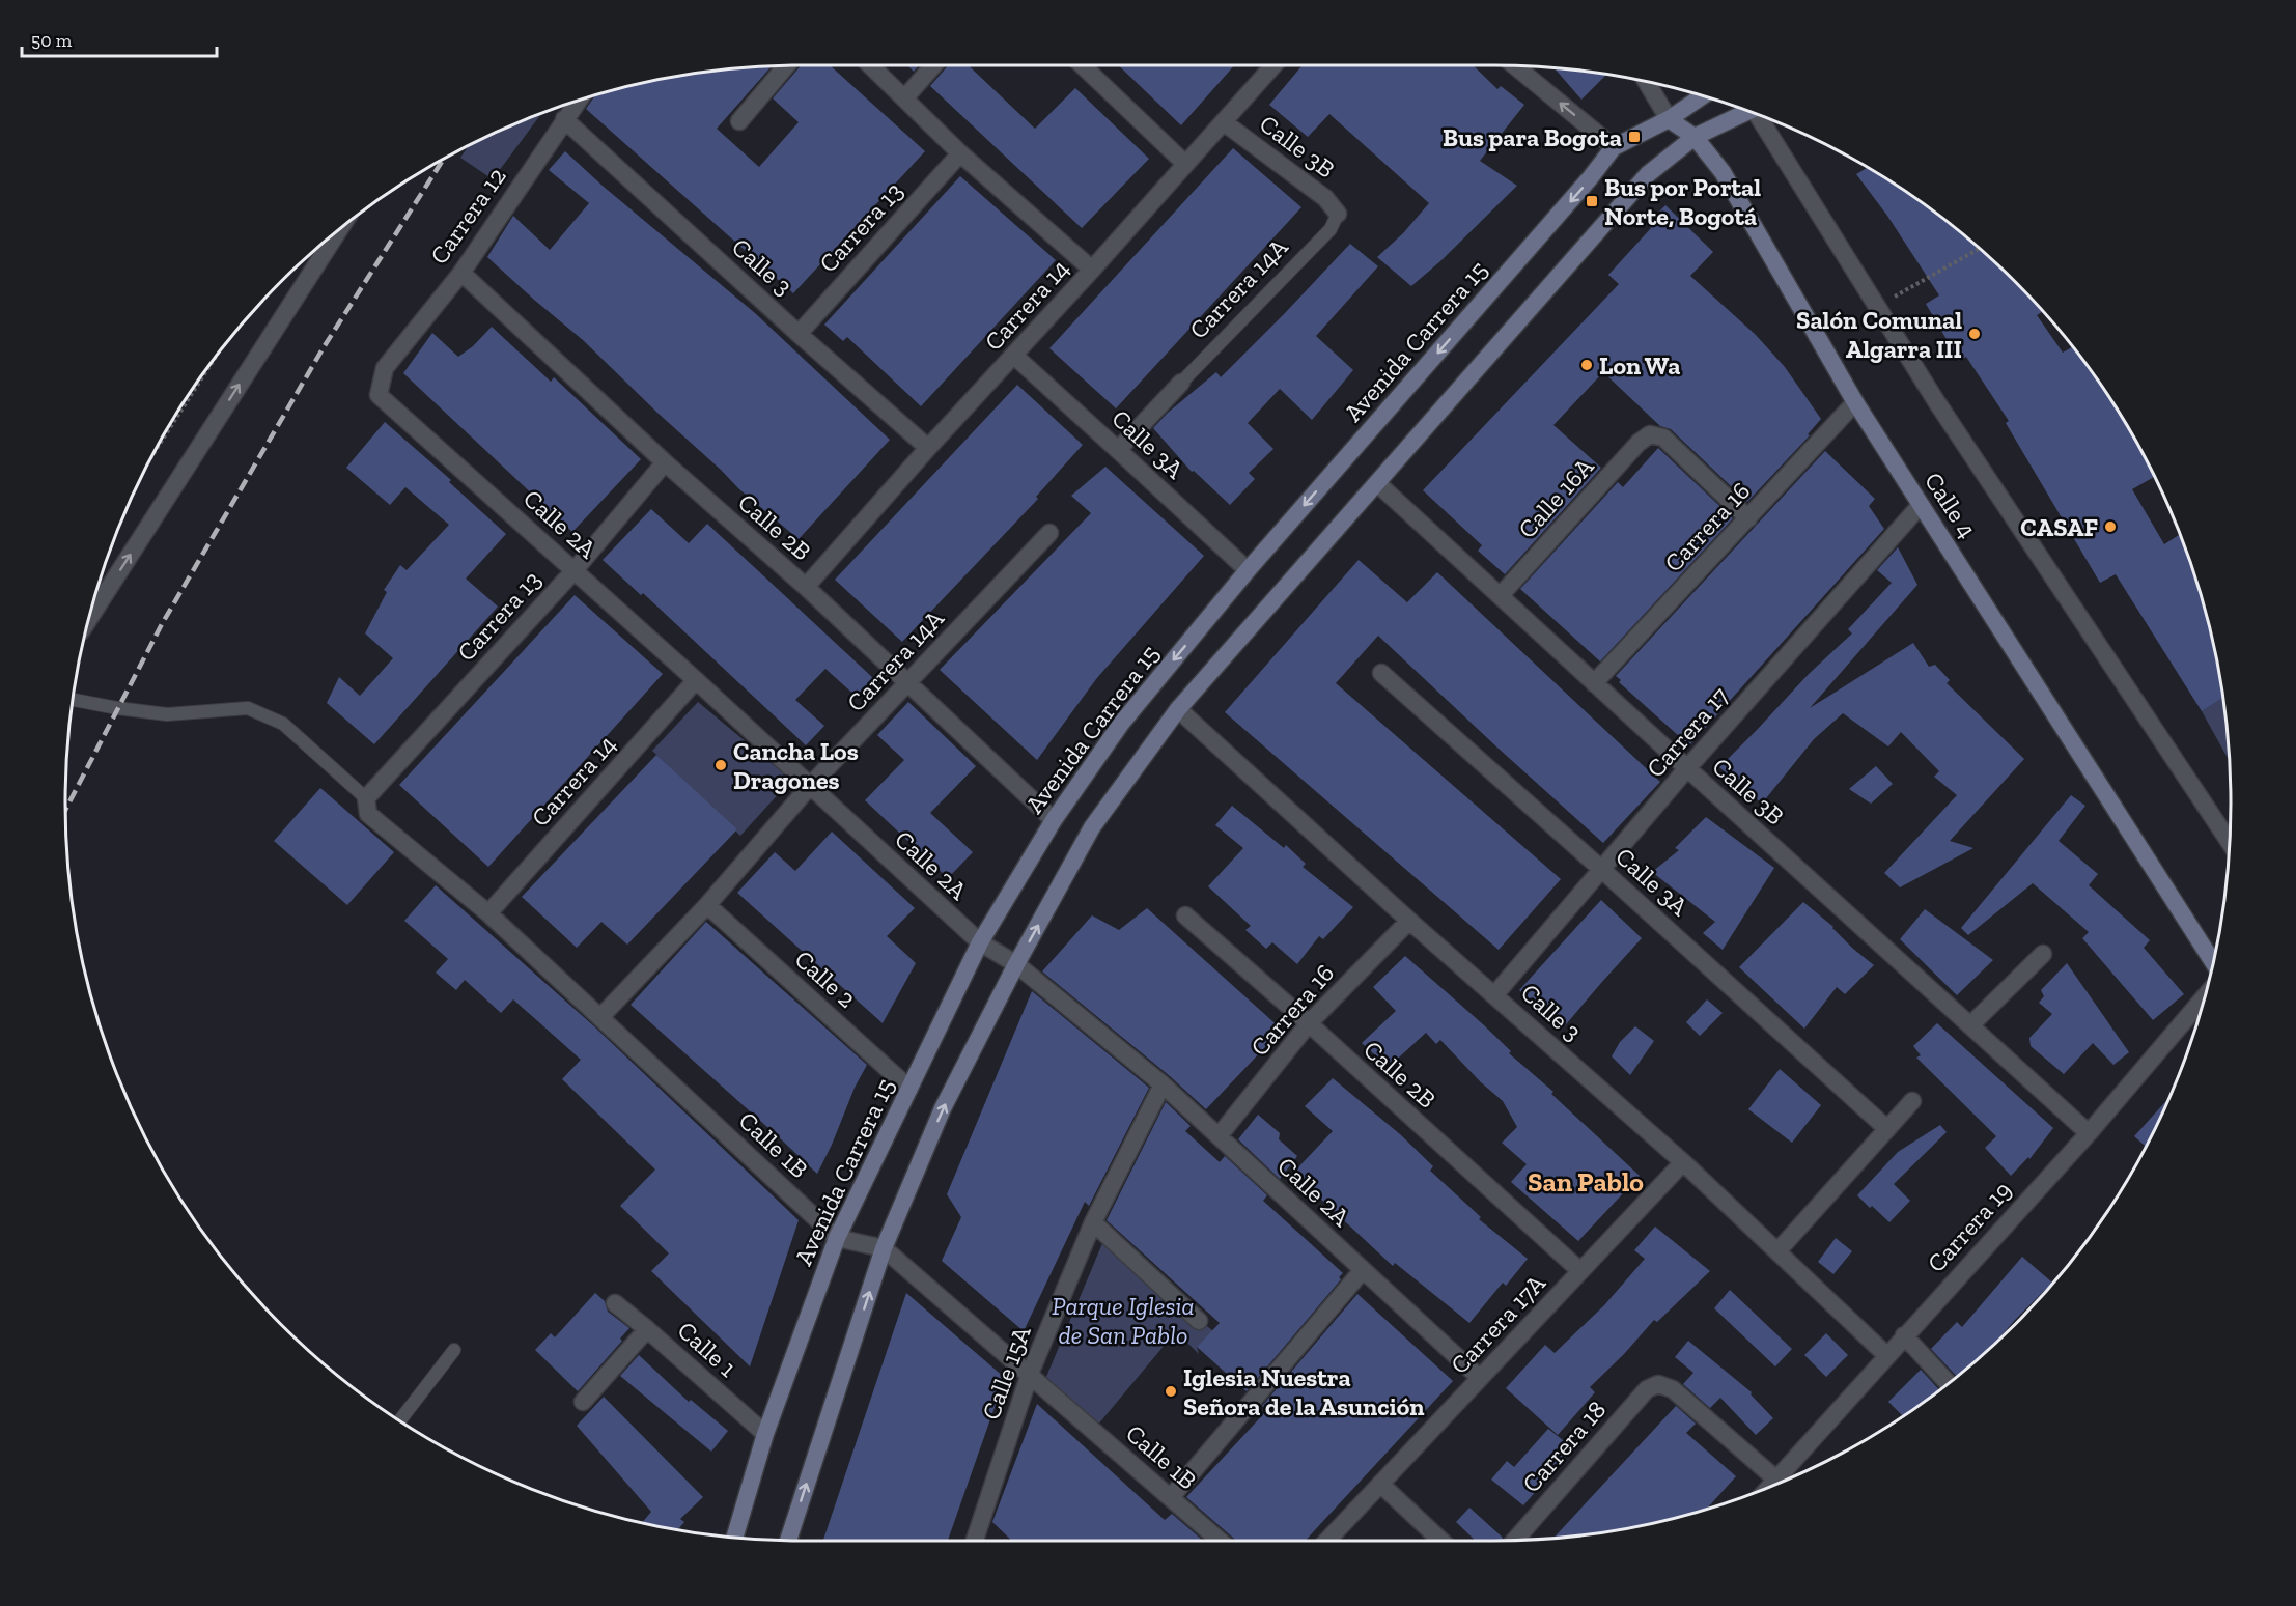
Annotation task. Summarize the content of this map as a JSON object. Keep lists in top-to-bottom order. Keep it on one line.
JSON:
{"streets":{"main road":["Avenida Carrera 15","Calle 4"],"street":["Calle 3B","Carrera 12","Carrera 13","Calle 3","Carrera 14A","Carrera 14","Calle 3A","Calle 16A","Calle 2A","Calle 2B","Carrera 16","Carrera 17","Calle 2","Calle 1B","Carrera 19","Carrera 17A","Calle 1","Calle 15A","Carrera 18"]},"crossings":[["Calle 3B","Carrera 14A"],["Calle 3B","Carrera 14"],["Calle 3B","Calle 16A"],["Calle 3B","Carrera 16"],["Calle 3B","Carrera 17"],["Calle 3B","Carrera 19"],["Carrera 12","Calle 3"],["Carrera 12","Calle 2A"],["Carrera 12","Calle 2B"],["Carrera 13","Calle 3"],["Carrera 13","Calle 2A"],["Carrera 13","Calle 2B"],["Carrera 13","Calle 1B"],["Calle 3","Carrera 14"],["Calle 3","Carrera 16"],["Calle 3","Carrera 17"],["Calle 3","Carrera 19"],["Calle 3","Carrera 17A"],["Carrera 14A","Calle 3A"],["Carrera 14A","Calle 2A"],["Carrera 14A","Calle 2B"],["Carrera 14A","Calle 2"],["Carrera 14A","Calle 1B"],["Carrera 14","Calle 3A"],["Carrera 14","Calle 2A"],["Carrera 14","Calle 2B"],["Carrera 14","Calle 1B"],["Avenida Carrera 15","Calle 3A"],["Avenida Carrera 15","Calle 4"],["Avenida Carrera 15","Calle 2A"],["Avenida Carrera 15","Calle 2B"],["Avenida Carrera 15","Calle 2"],["Avenida Carrera 15","Calle 1B"],["Avenida Carrera 15","Calle 1"],["Calle 3A","Carrera 17"],["Calle 16A","Carrera 16"],["Calle 4","Carrera 16"],["Calle 4","Carrera 17"],["Calle 2A","Carrera 16"],["Calle 2A","Carrera 17A"],["Calle 2A","Calle 15A"],["Calle 2B","Carrera 16"],["Calle 2B","Carrera 17A"],["Calle 1B","Calle 15A"],["Carrera 19","Carrera 18"]],"districts":["San Pablo"],"parks":["Parque Iglesia de San Pablo"],"places":{"transit":["Bus para Bogota","Bus por Portal Norte, Bogotá"],"other":["Salón Comunal Algarra III","Lon Wa","CASAF","Cancha Los Dragones","Iglesia Nuestra Señora de la Asunción"]},"scale_bar":"50 m"}
